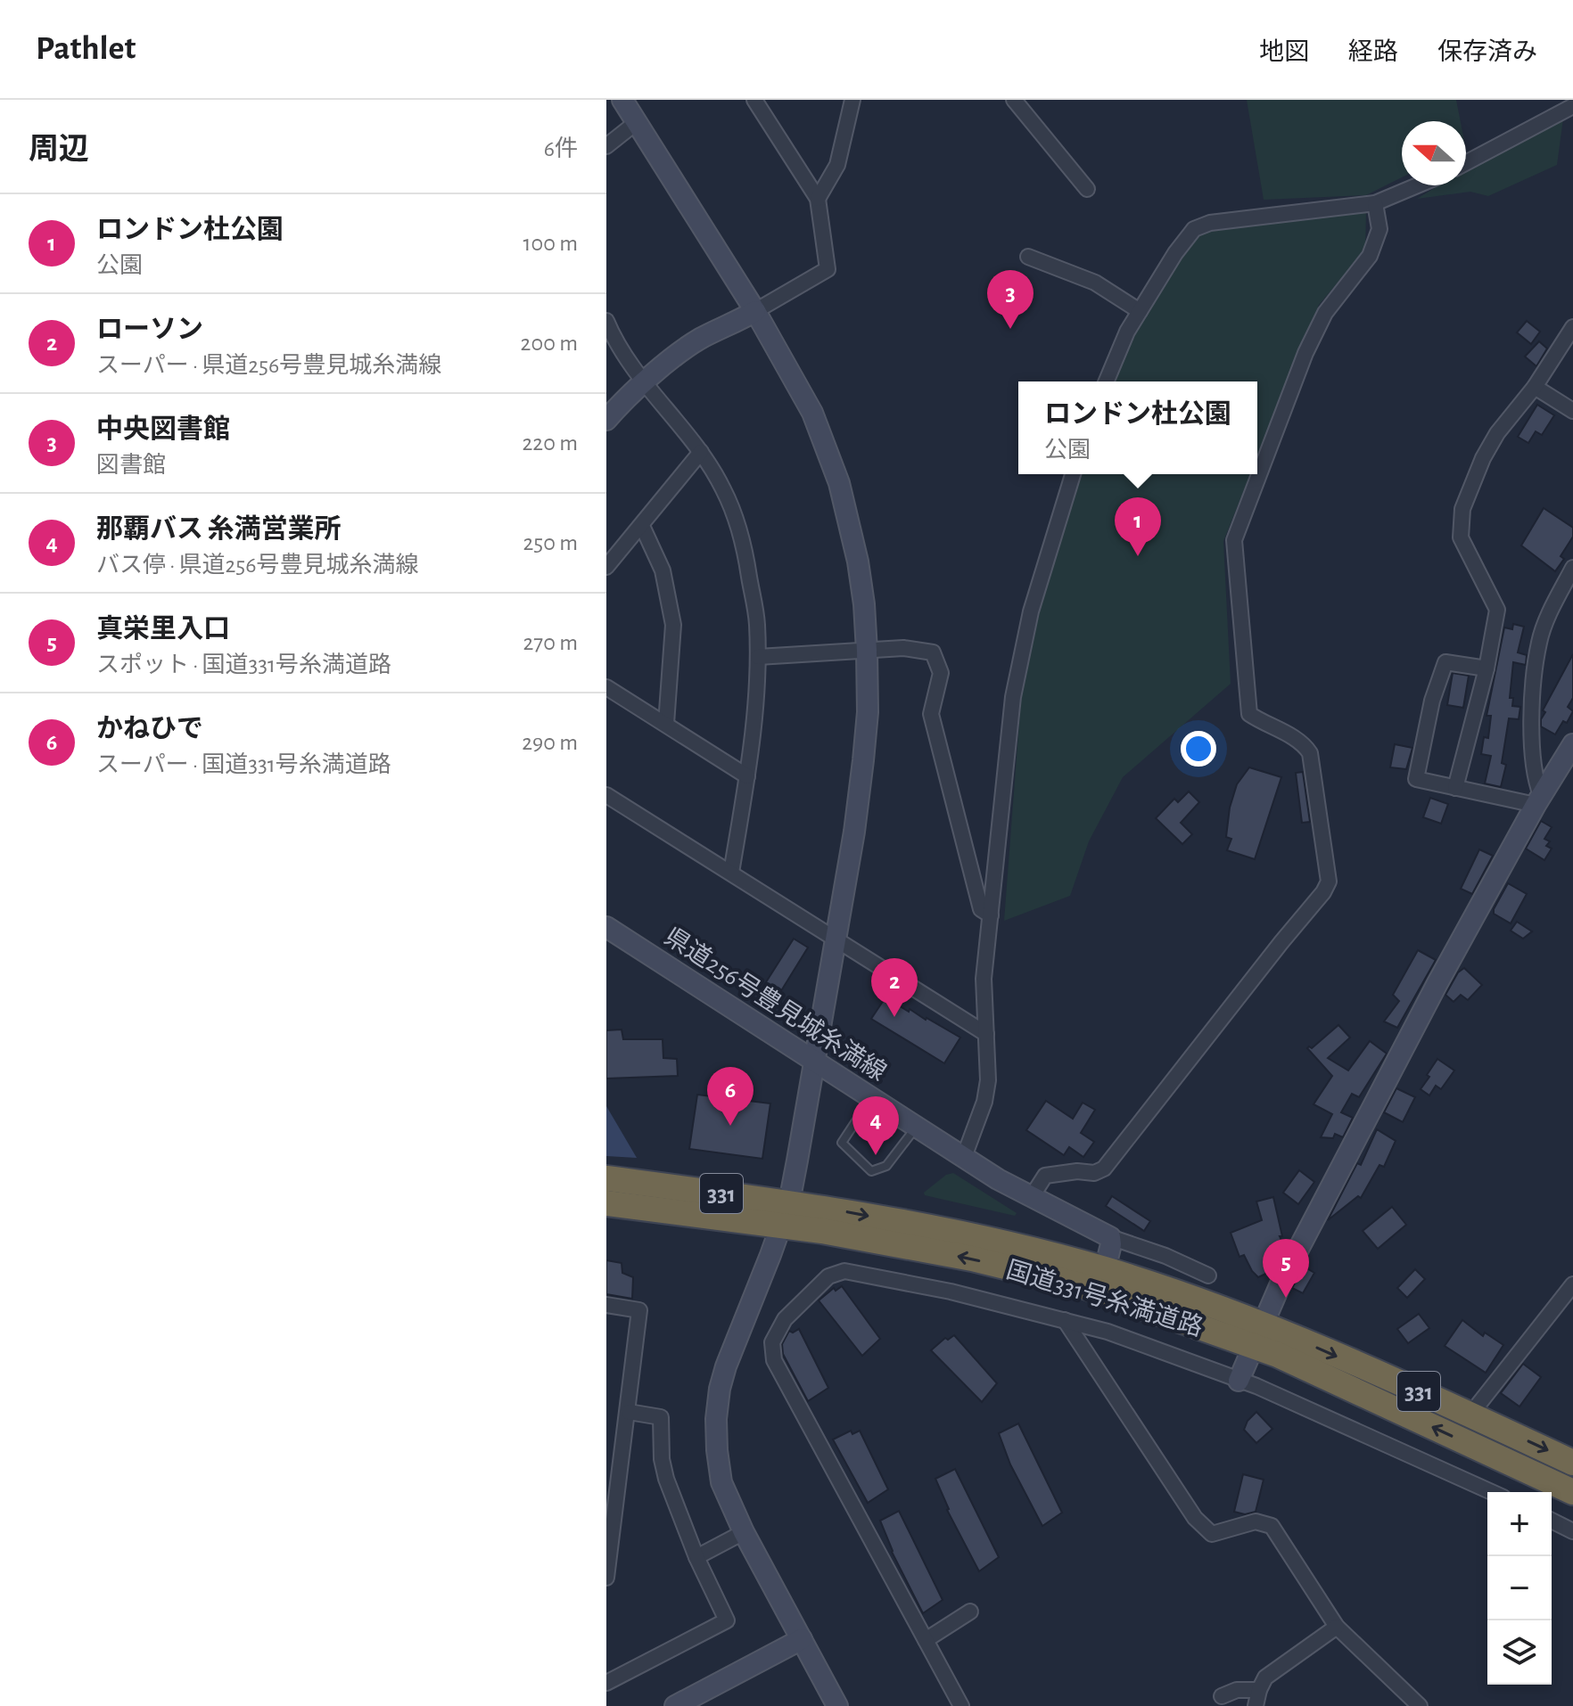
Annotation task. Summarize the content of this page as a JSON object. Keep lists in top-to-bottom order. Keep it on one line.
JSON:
{"streets":{"highway":["331","国道331号糸満道路"],"street":["県道256号豊見城糸満線"]},"north":"left","page":{"header":"Pathlet","nav":["地図","経路","保存済み"],"heading":["周辺","6件"],"list":[{"mark":"1","name":"ロンドン杜公園","note":"公園","value":"100 m"},{"mark":"2","name":"ローソン","note":"スーパー · 県道256号豊見城糸満線","value":"200 m"},{"mark":"3","name":"中央図書館","note":"図書館","value":"220 m"},{"mark":"4","name":"那覇バス 糸満営業所","note":"バス停 · 県道256号豊見城糸満線","value":"250 m"},{"mark":"5","name":"真栄里入口","note":"スポット · 国道331号糸満道路","value":"270 m"},{"mark":"6","name":"かねひで","note":"スーパー · 国道331号糸満道路","value":"290 m"}],"pins":["3","1","2","6","4","5"],"popup":["ロンドン杜公園","公園"],"map_buttons":["+","−"]}}
